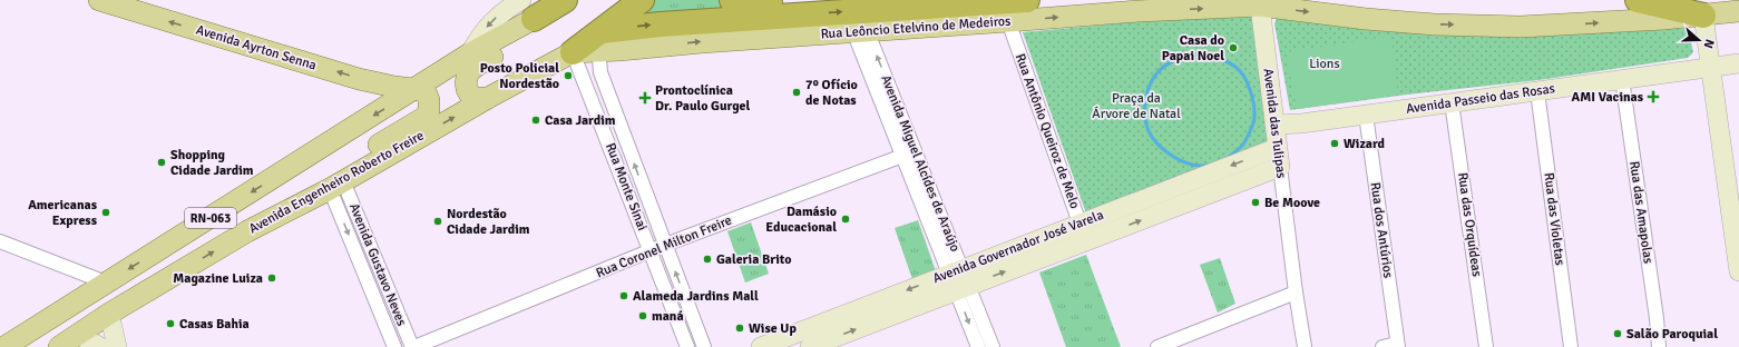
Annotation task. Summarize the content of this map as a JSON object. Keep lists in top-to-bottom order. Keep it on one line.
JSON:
{"streets":{"main road":["Rua Leôncio Etelvino de Medeiros","Avenida Ayrton Senna","Avenida Engenheiro Roberto Freire","RN-063"],"street":["Avenida Passeio das Rosas","Avenida das Tulipas","Rua Antônio Queiroz de Melo","Avenida Miguel Alcídes de Araújo","Rua Monte Sinai","Rua das Amapolas","Rua das Violetas","Rua das Orquídeas","Rua dos Antúrios","Rua Coronel Milton Freire","Avenida Governador José Varela","Avenida Gustavo Neves"]},"crossings":[["Rua Leôncio Etelvino de Medeiros","Avenida das Tulipas"],["Rua Leôncio Etelvino de Medeiros","Rua Antônio Queiroz de Melo"],["Rua Leôncio Etelvino de Medeiros","Avenida Miguel Alcídes de Araújo"],["Rua Leôncio Etelvino de Medeiros","Rua Monte Sinai"],["Avenida Ayrton Senna","RN-063"],["Avenida Passeio das Rosas","Avenida das Tulipas"],["Avenida Passeio das Rosas","Rua das Amapolas"],["Avenida Passeio das Rosas","Rua das Violetas"],["Avenida Passeio das Rosas","Rua das Orquídeas"],["Avenida Passeio das Rosas","Rua dos Antúrios"],["Avenida das Tulipas","Avenida Governador José Varela"],["Rua Antônio Queiroz de Melo","Avenida Governador José Varela"],["Avenida Miguel Alcídes de Araújo","Rua Coronel Milton Freire"],["Avenida Miguel Alcídes de Araújo","Avenida Governador José Varela"],["Avenida Engenheiro Roberto Freire","Rua Monte Sinai"],["Avenida Engenheiro Roberto Freire","Avenida Gustavo Neves"],["Rua Monte Sinai","Rua Coronel Milton Freire"],["Rua Coronel Milton Freire","Avenida Gustavo Neves"]],"one_way":["Rua Leôncio Etelvino de Medeiros","Avenida Ayrton Senna"],"parks":["Lions","Praça da Árvore de Natal"],"places":{"other":["Casa do Papai Noel","Posto Policial Nordestão","7º Ofício de Notas","Casa Jardim","Wizard","Shopping Cidade Jardim","Be Moove","Americanas Express","Damásio Educacional","Nordestão Cidade Jardim","Galeria Brito","Magazine Luiza","Alameda Jardins Mall","maná","Casas Bahia","Wise Up","Salão Paroquial"],"health":["AMI Vacinas","Prontoclínica Dr. Paulo Gurgel"]},"north":"right"}
